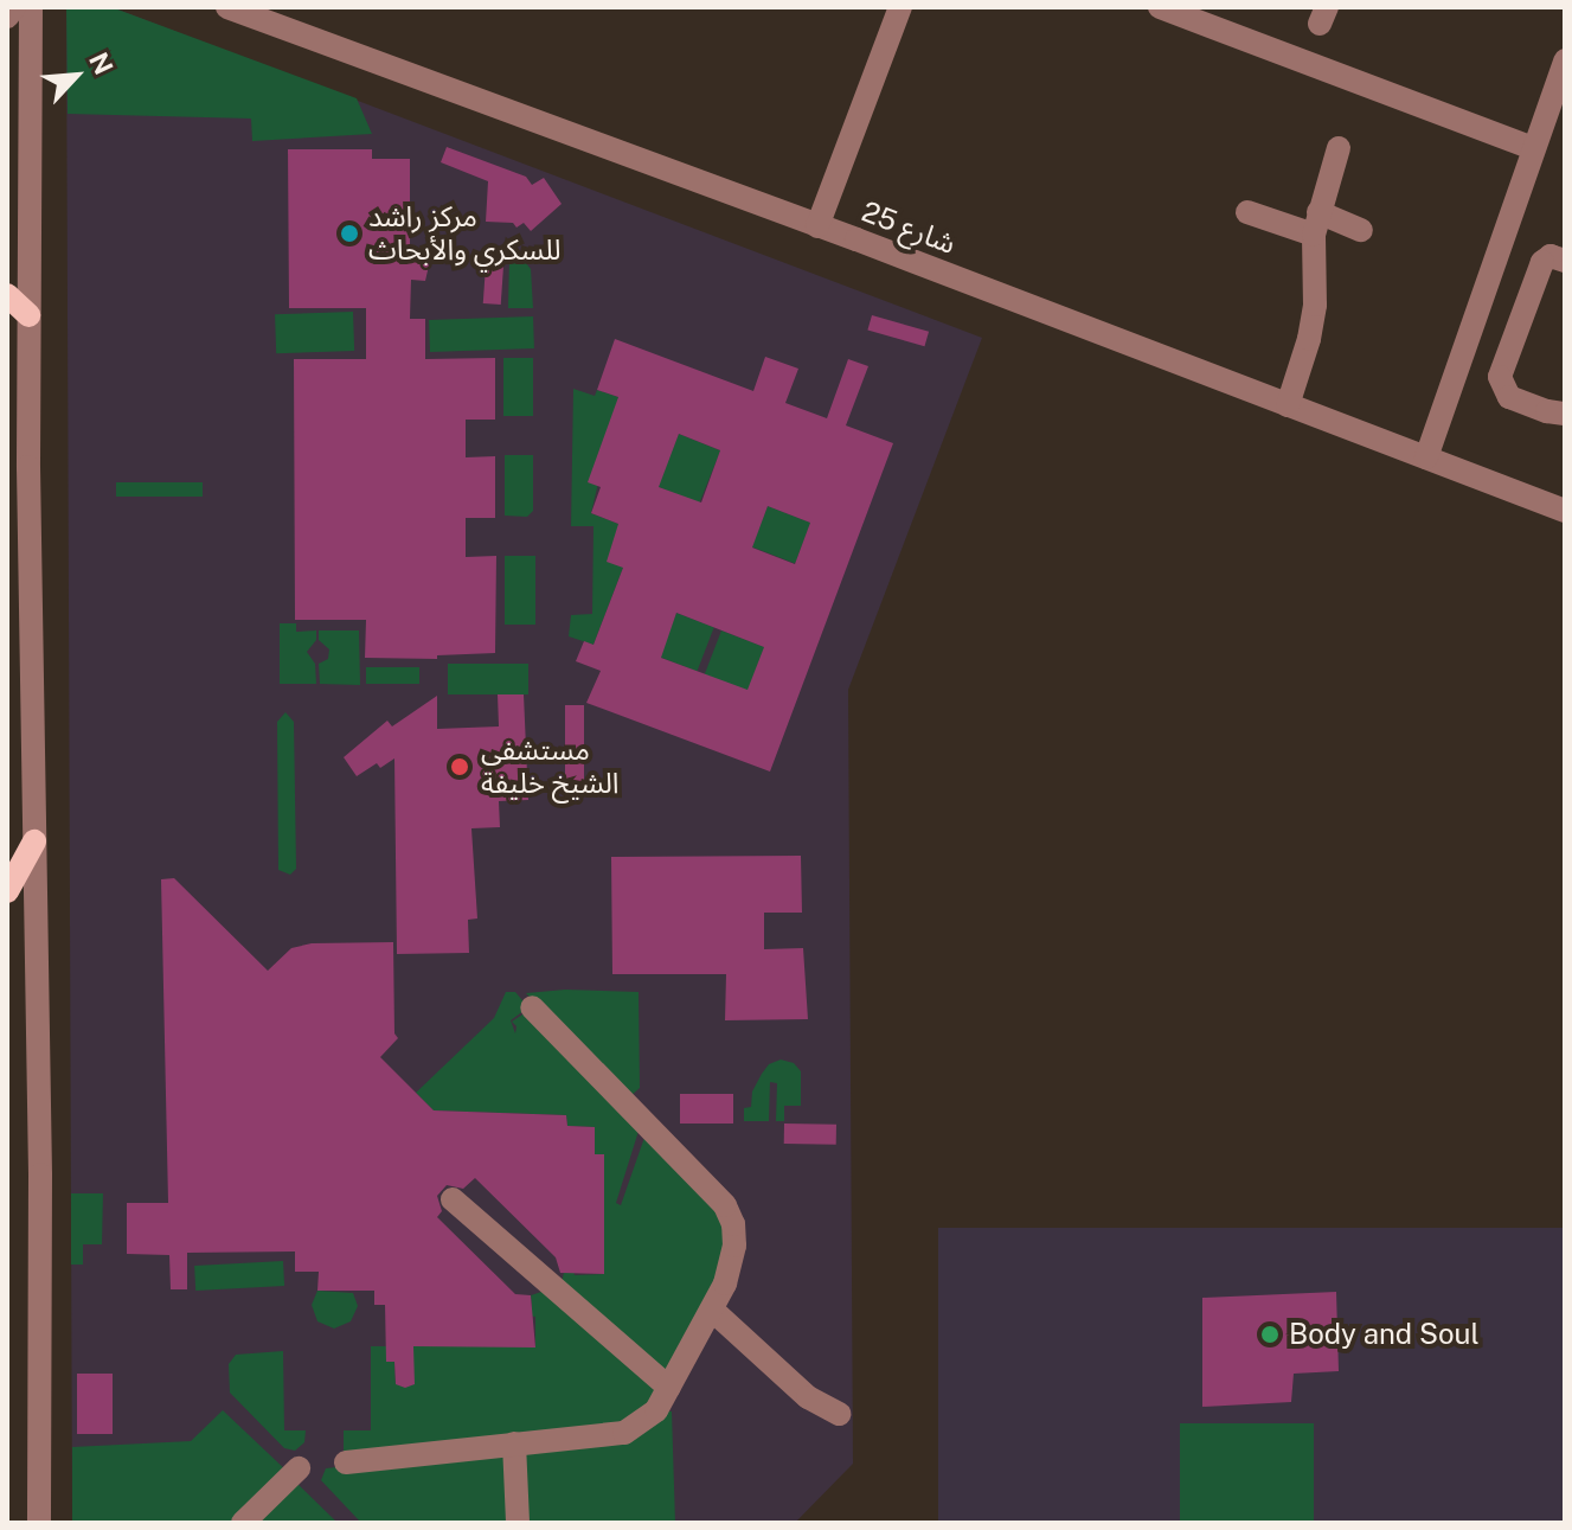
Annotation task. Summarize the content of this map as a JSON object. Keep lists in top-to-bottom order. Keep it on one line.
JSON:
{"streets":{"street":["شارع 25"]},"places":["مركز راشد للسكري والأبحاث","مستشفى الشيخ خليفة","Body and Soul"],"north":"top right"}
